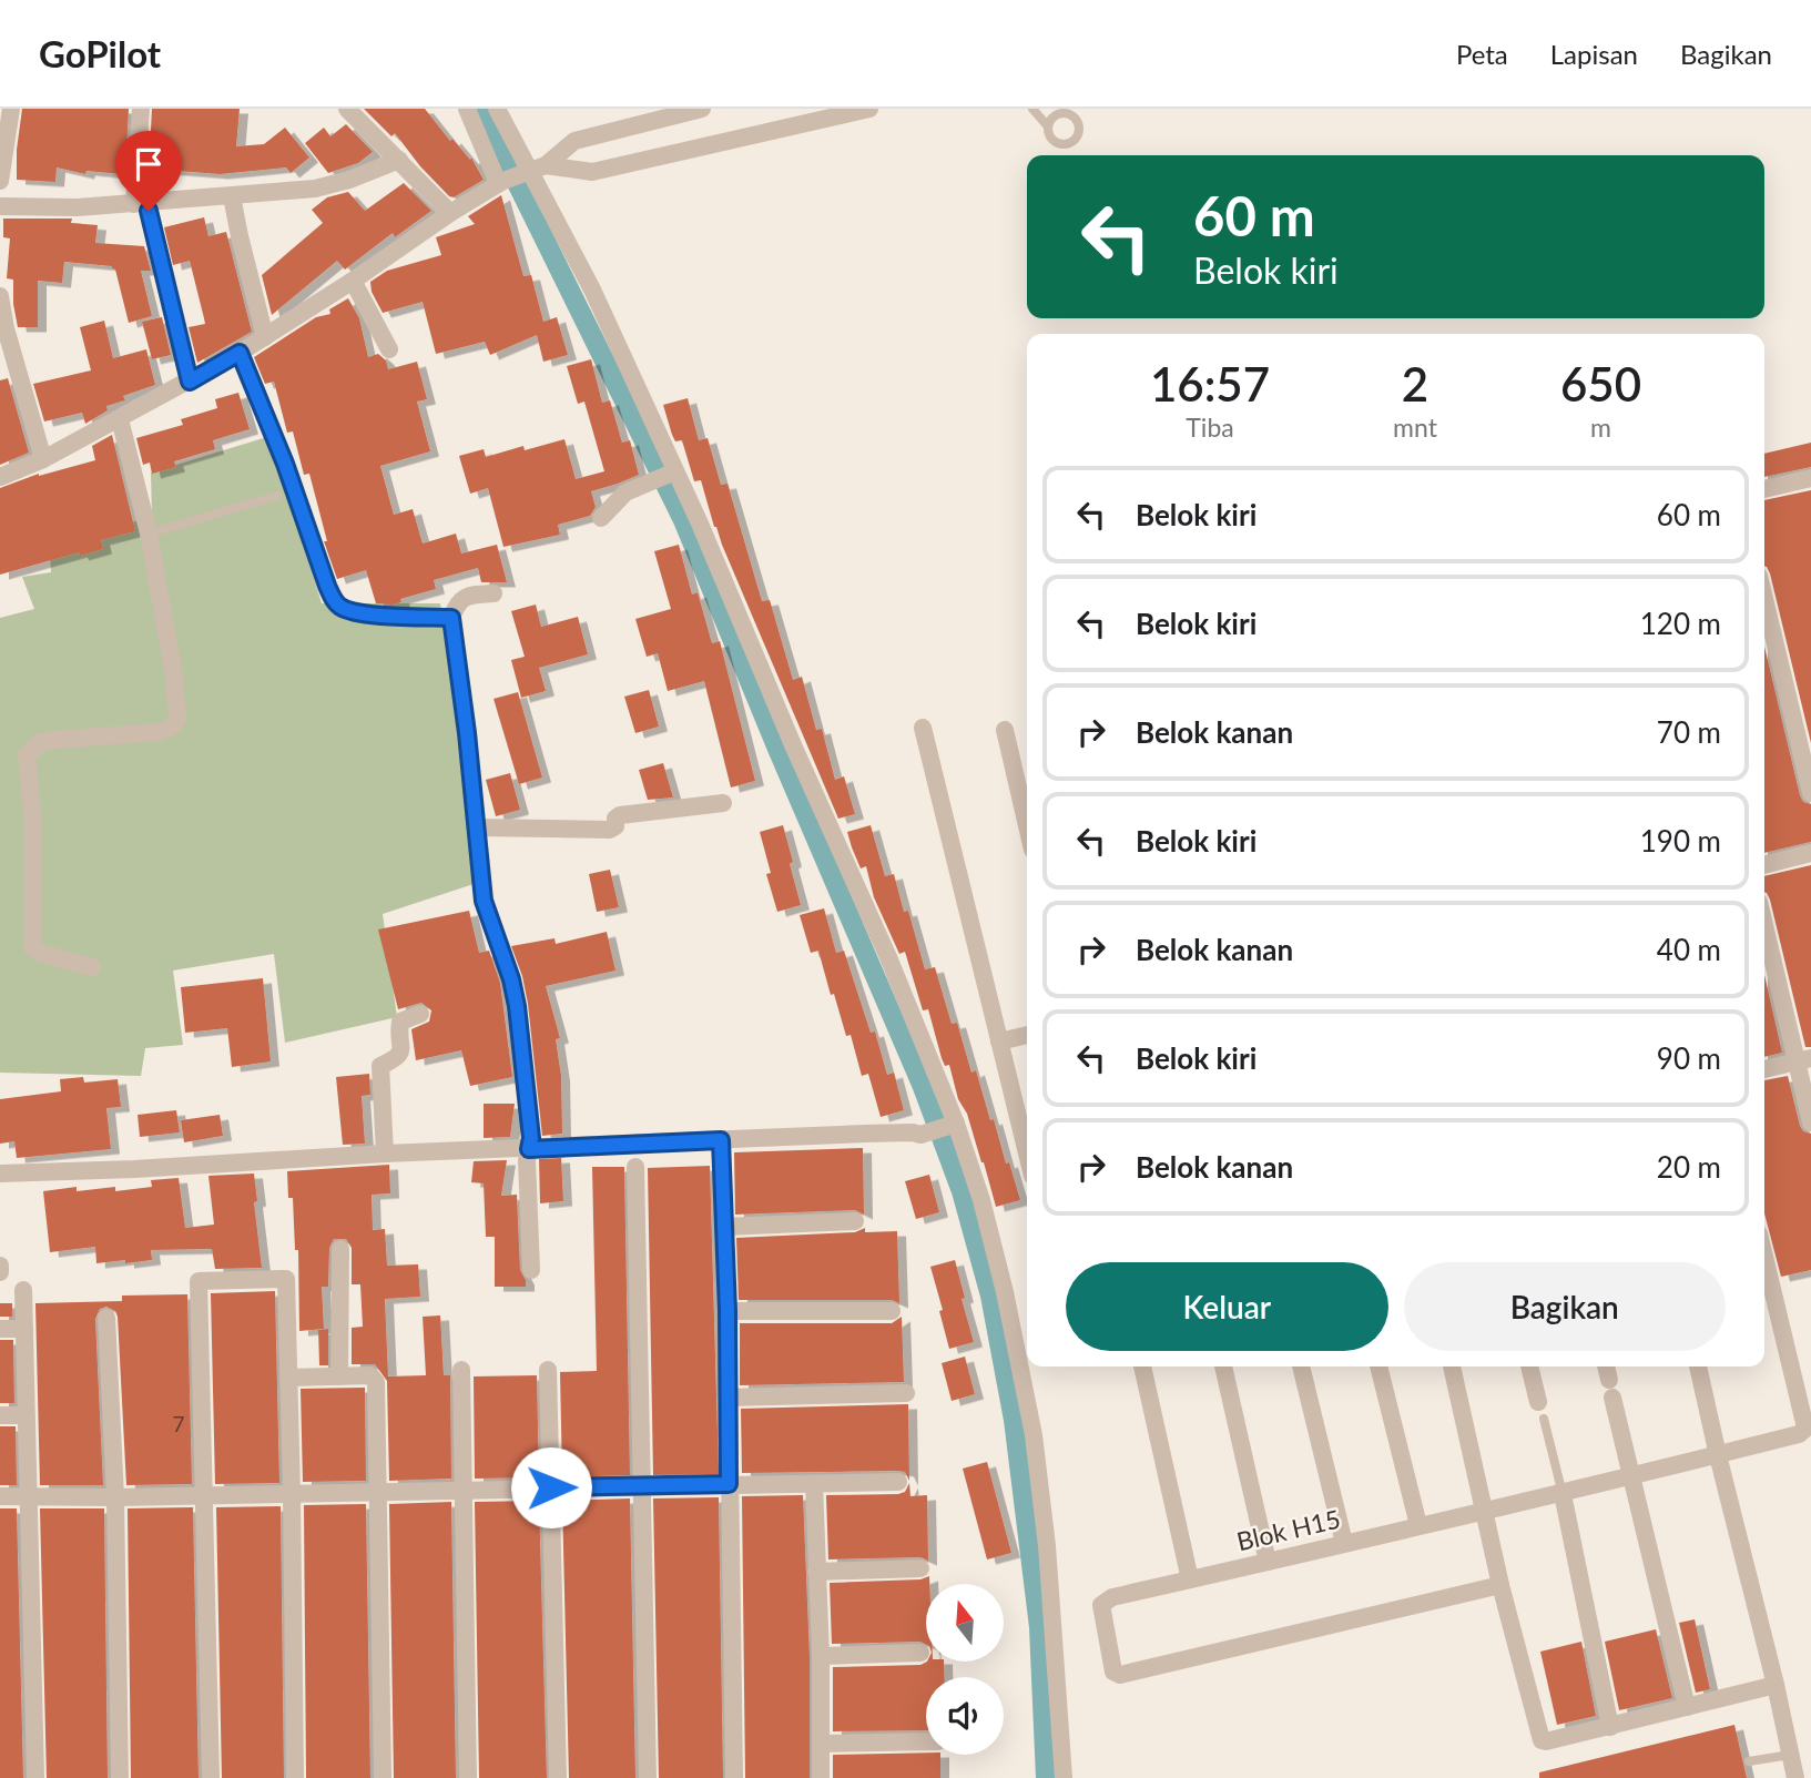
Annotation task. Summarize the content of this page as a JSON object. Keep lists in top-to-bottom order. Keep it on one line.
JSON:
{"streets":{"street":["Blok H15"]},"house_numbers":["7"],"north":"top","page":{"header":"GoPilot","nav":["Peta","Lapisan","Bagikan"],"turn":["60 m","Belok kiri"],"eta":["16:57","Tiba","2","mnt","650","m"],"list":[{"name":"Belok kiri","value":"60 m"},{"name":"Belok kiri","value":"120 m"},{"name":"Belok kanan","value":"70 m"},{"name":"Belok kiri","value":"190 m"},{"name":"Belok kanan","value":"40 m"},{"name":"Belok kiri","value":"90 m"},{"name":"Belok kanan","value":"20 m"}],"buttons":["Keluar","Bagikan"]}}
